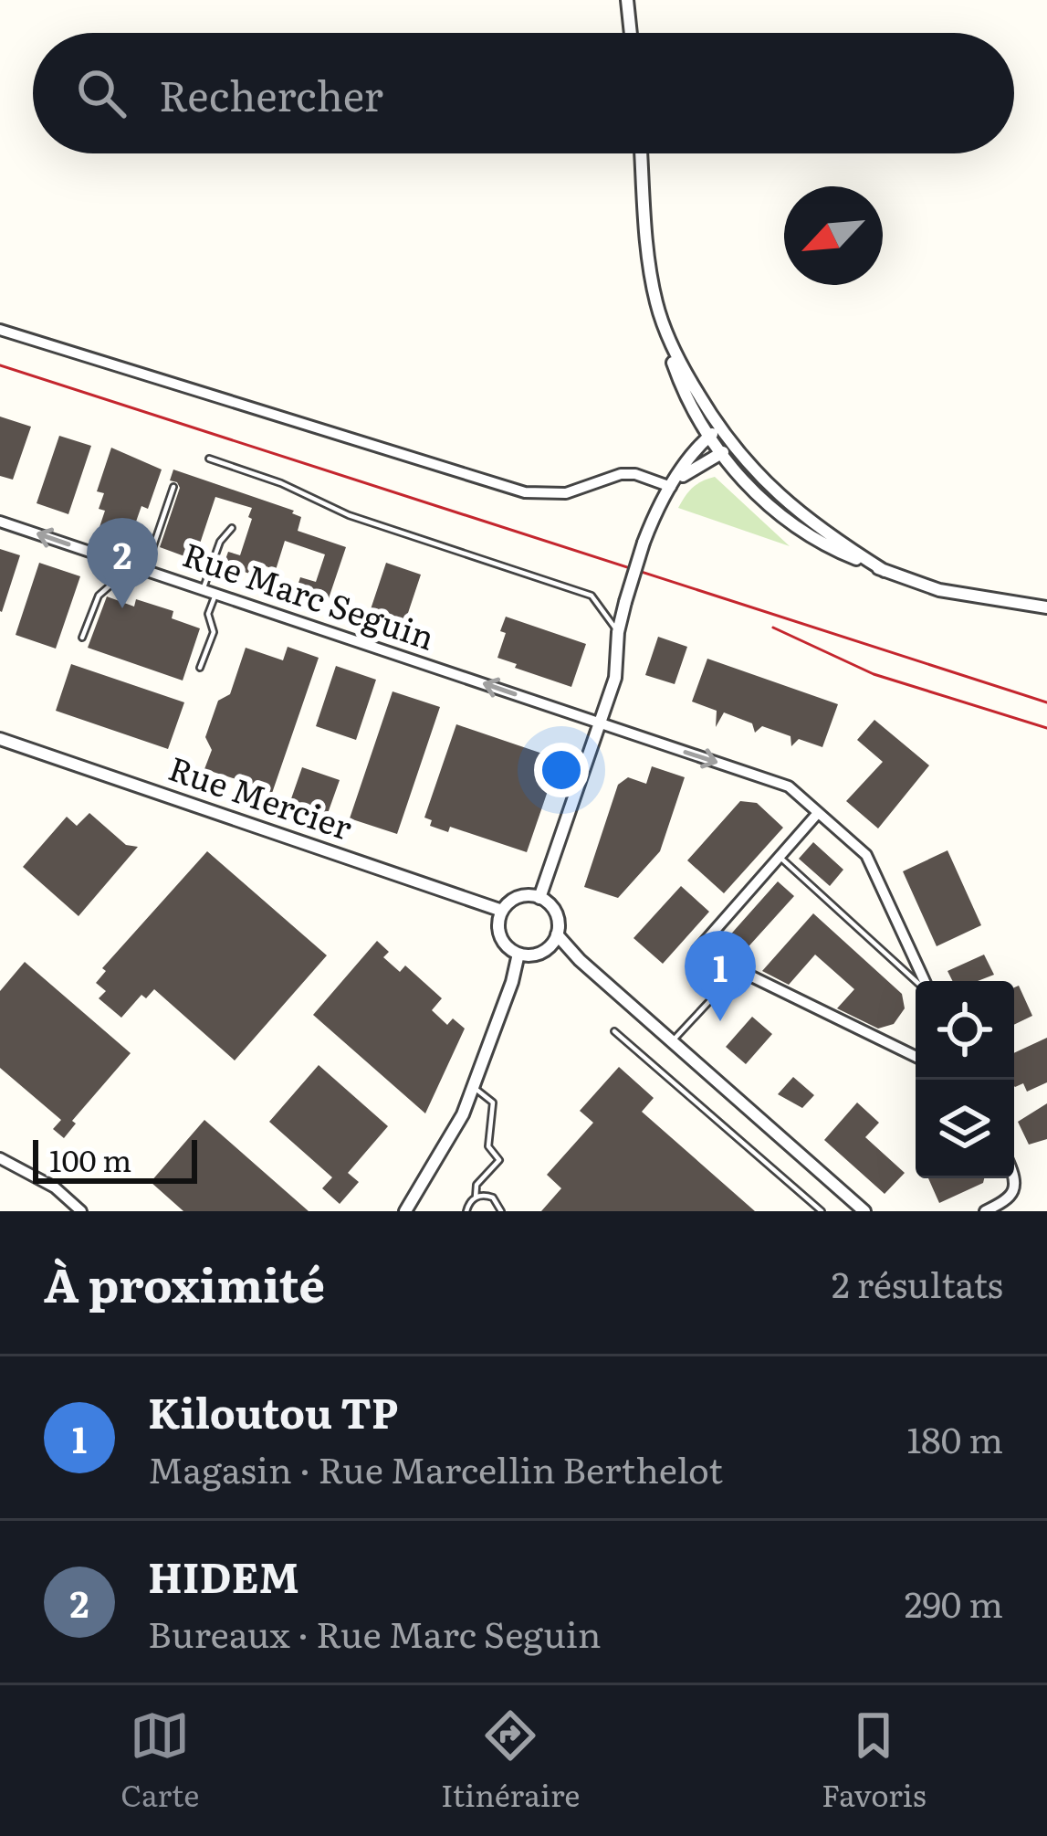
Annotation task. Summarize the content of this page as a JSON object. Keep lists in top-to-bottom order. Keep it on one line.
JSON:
{"streets":{"street":["Rue Marc Seguin","Rue Mercier"]},"scale_bar":"100 m","north":"bottom left","page":{"search":"Rechercher","pins":["2","1"],"scale":"100 m","heading":["À proximité","2 résultats"],"list":[{"mark":"1","name":"Kiloutou TP","note":"Magasin · Rue Marcellin Berthelot","value":"180 m"},{"mark":"2","name":"HIDEM","note":"Bureaux · Rue Marc Seguin","value":"290 m"}],"nav":["Carte","Itinéraire","Favoris"]}}
